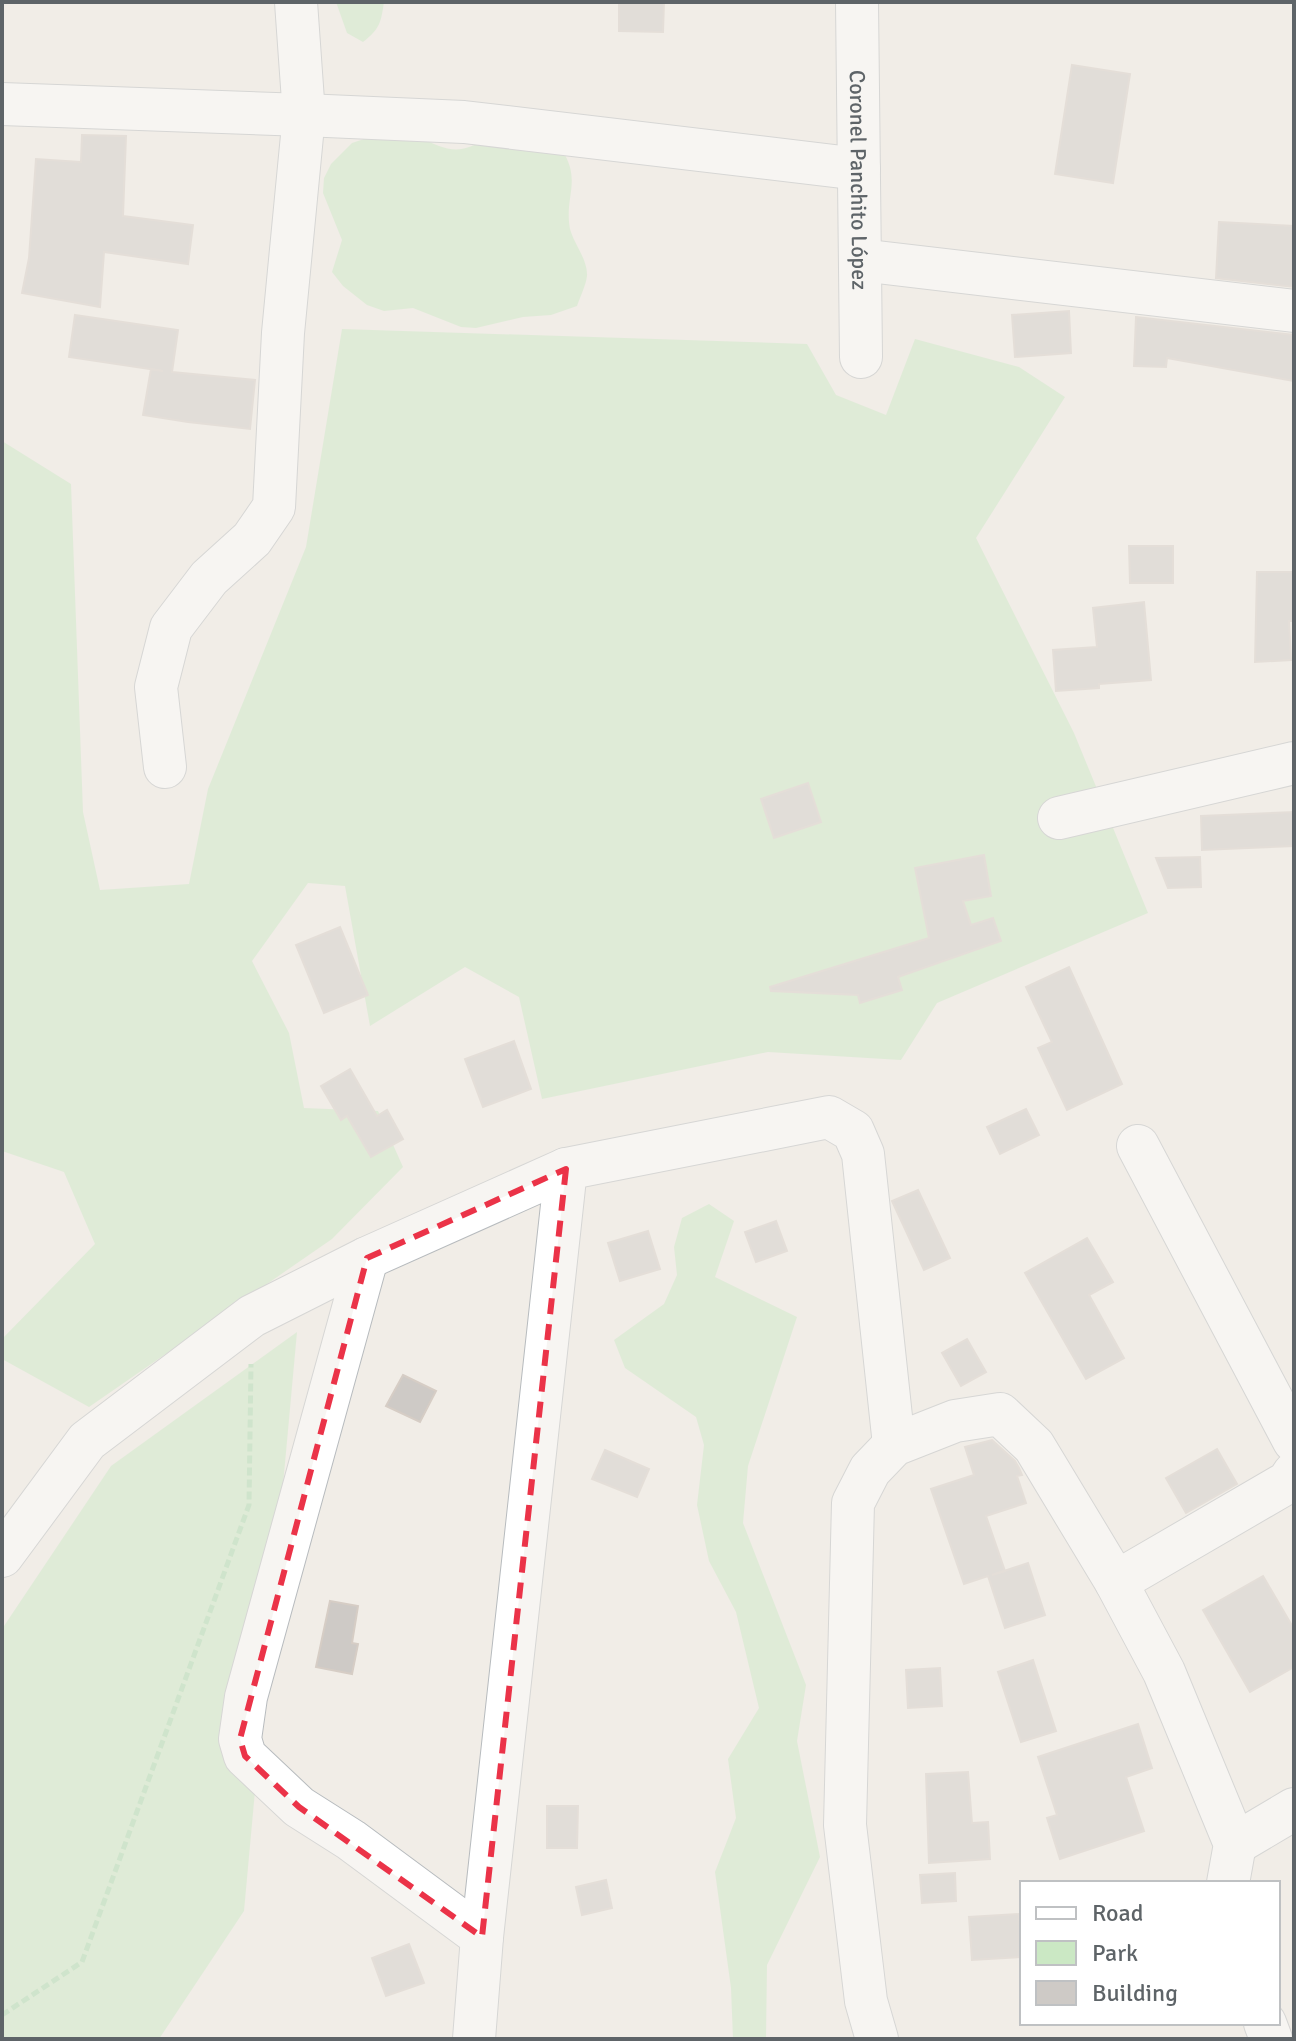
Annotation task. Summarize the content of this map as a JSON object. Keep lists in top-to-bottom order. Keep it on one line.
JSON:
{"streets":{"street":["Coronel Panchito López"]},"legend":["Road","Park","Building"]}
